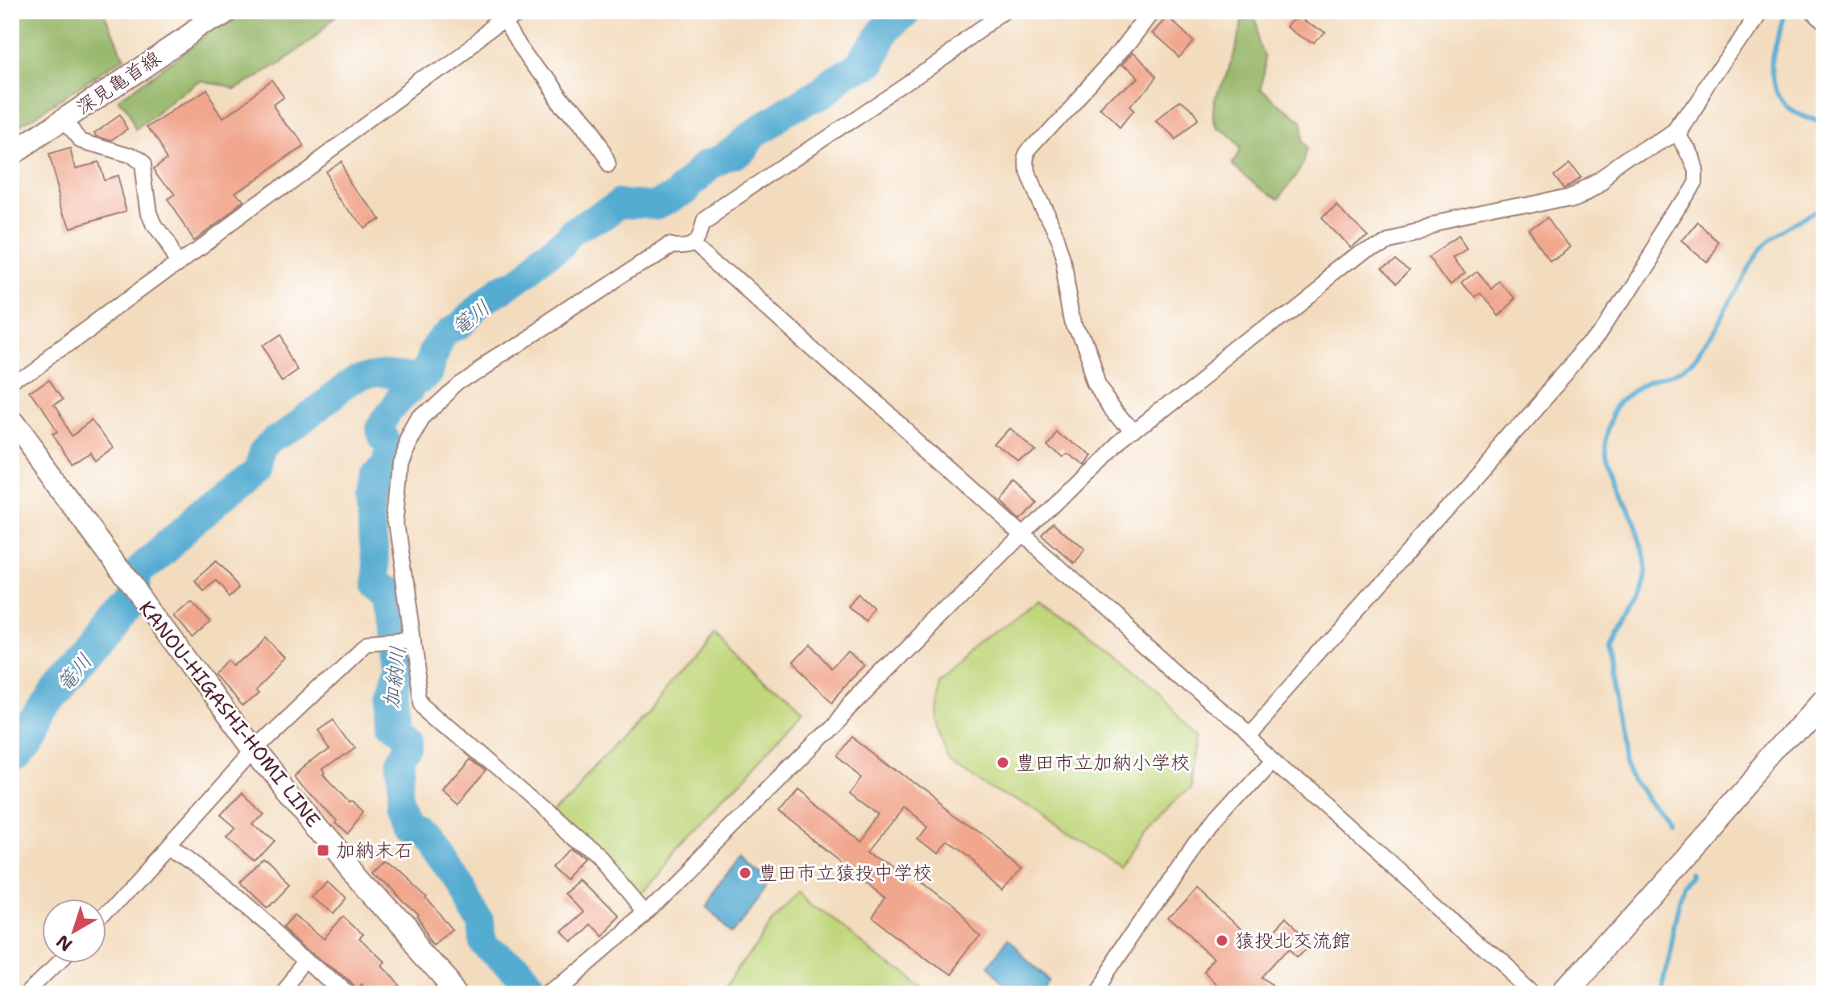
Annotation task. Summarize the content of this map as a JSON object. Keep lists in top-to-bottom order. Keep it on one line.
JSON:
{"streets":{"main road":["深見亀首線","KANOU-HIGASHI-HOMI LINE"]},"water":["篭川","加納川"],"places":{"other":["豊田市立加納小学校","豊田市立猿投中学校","猿投北交流館"],"transit":["加納末石"]},"north":"bottom left"}
